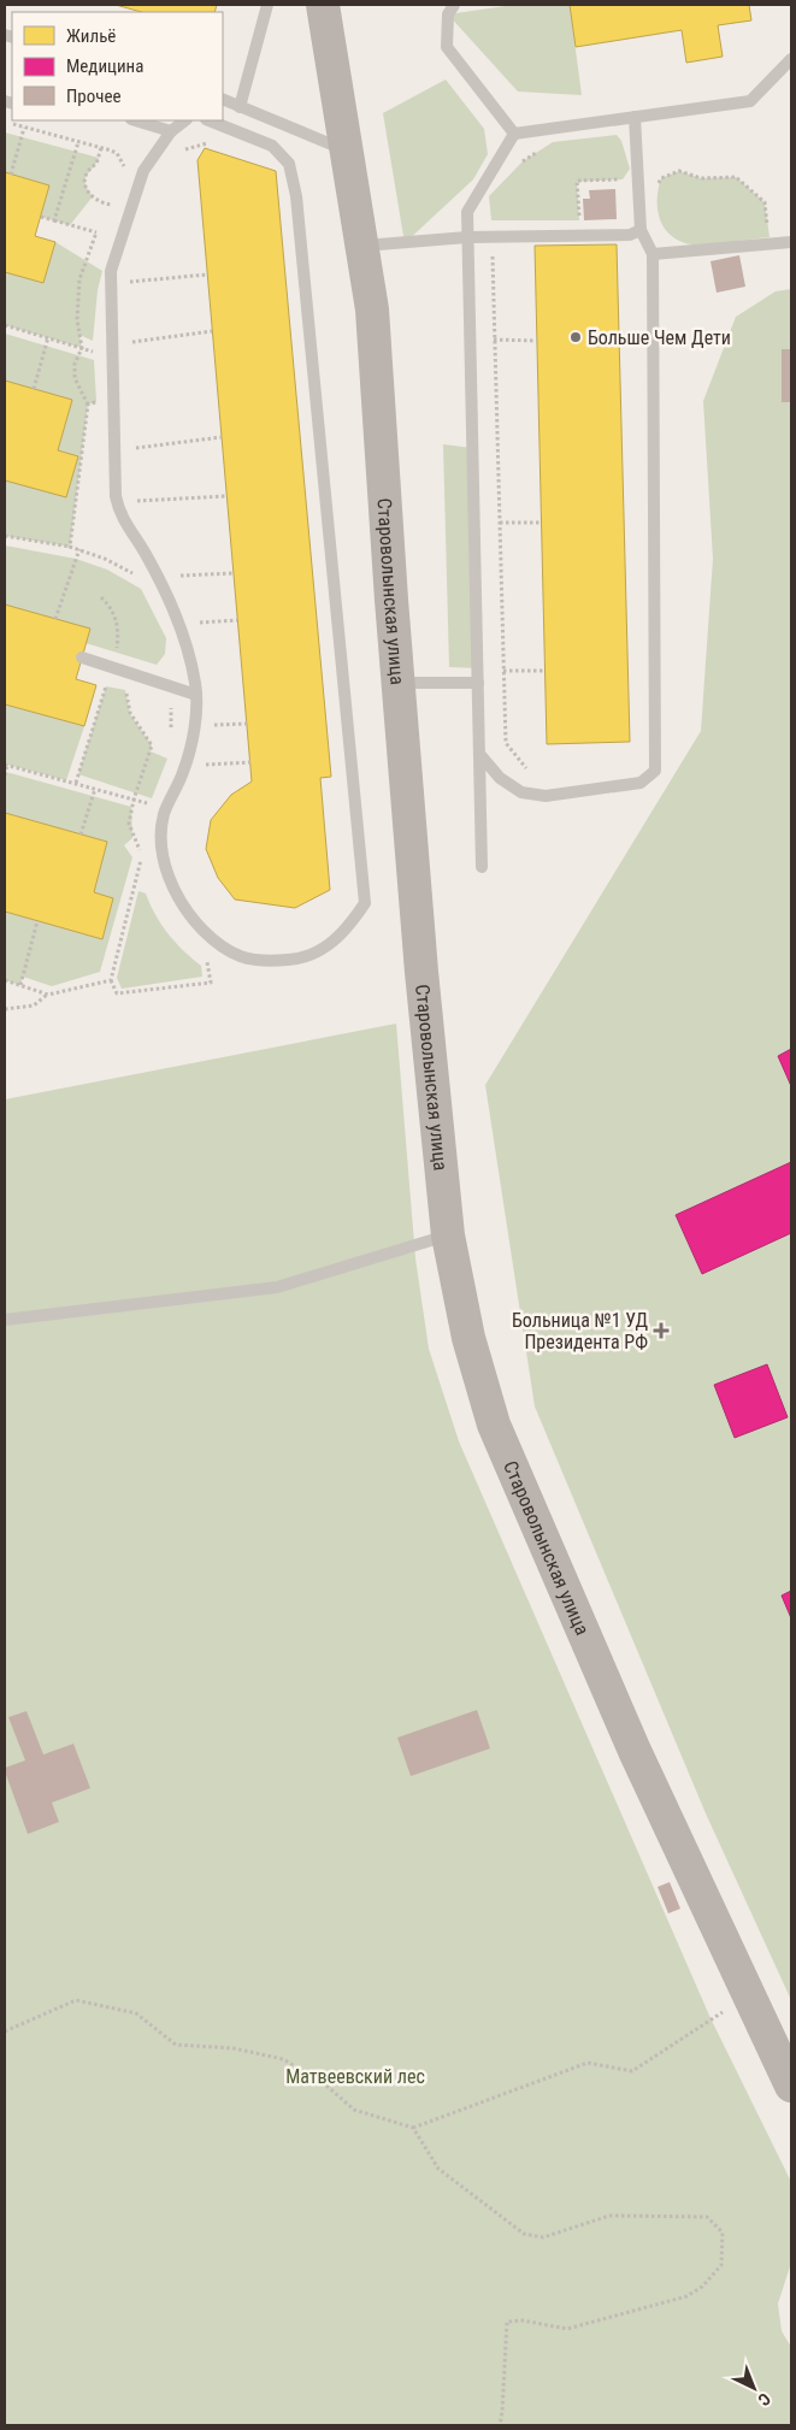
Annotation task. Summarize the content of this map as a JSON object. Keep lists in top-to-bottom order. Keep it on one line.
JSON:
{"streets":{"street":["Староволынская улица"]},"parks":["Матвеевский лес"],"places":{"other":["Больше Чем Дети"],"health":["Больница №1 УД Президента РФ"]},"legend":["Жильё","Медицина","Прочее"],"north":"bottom right"}
